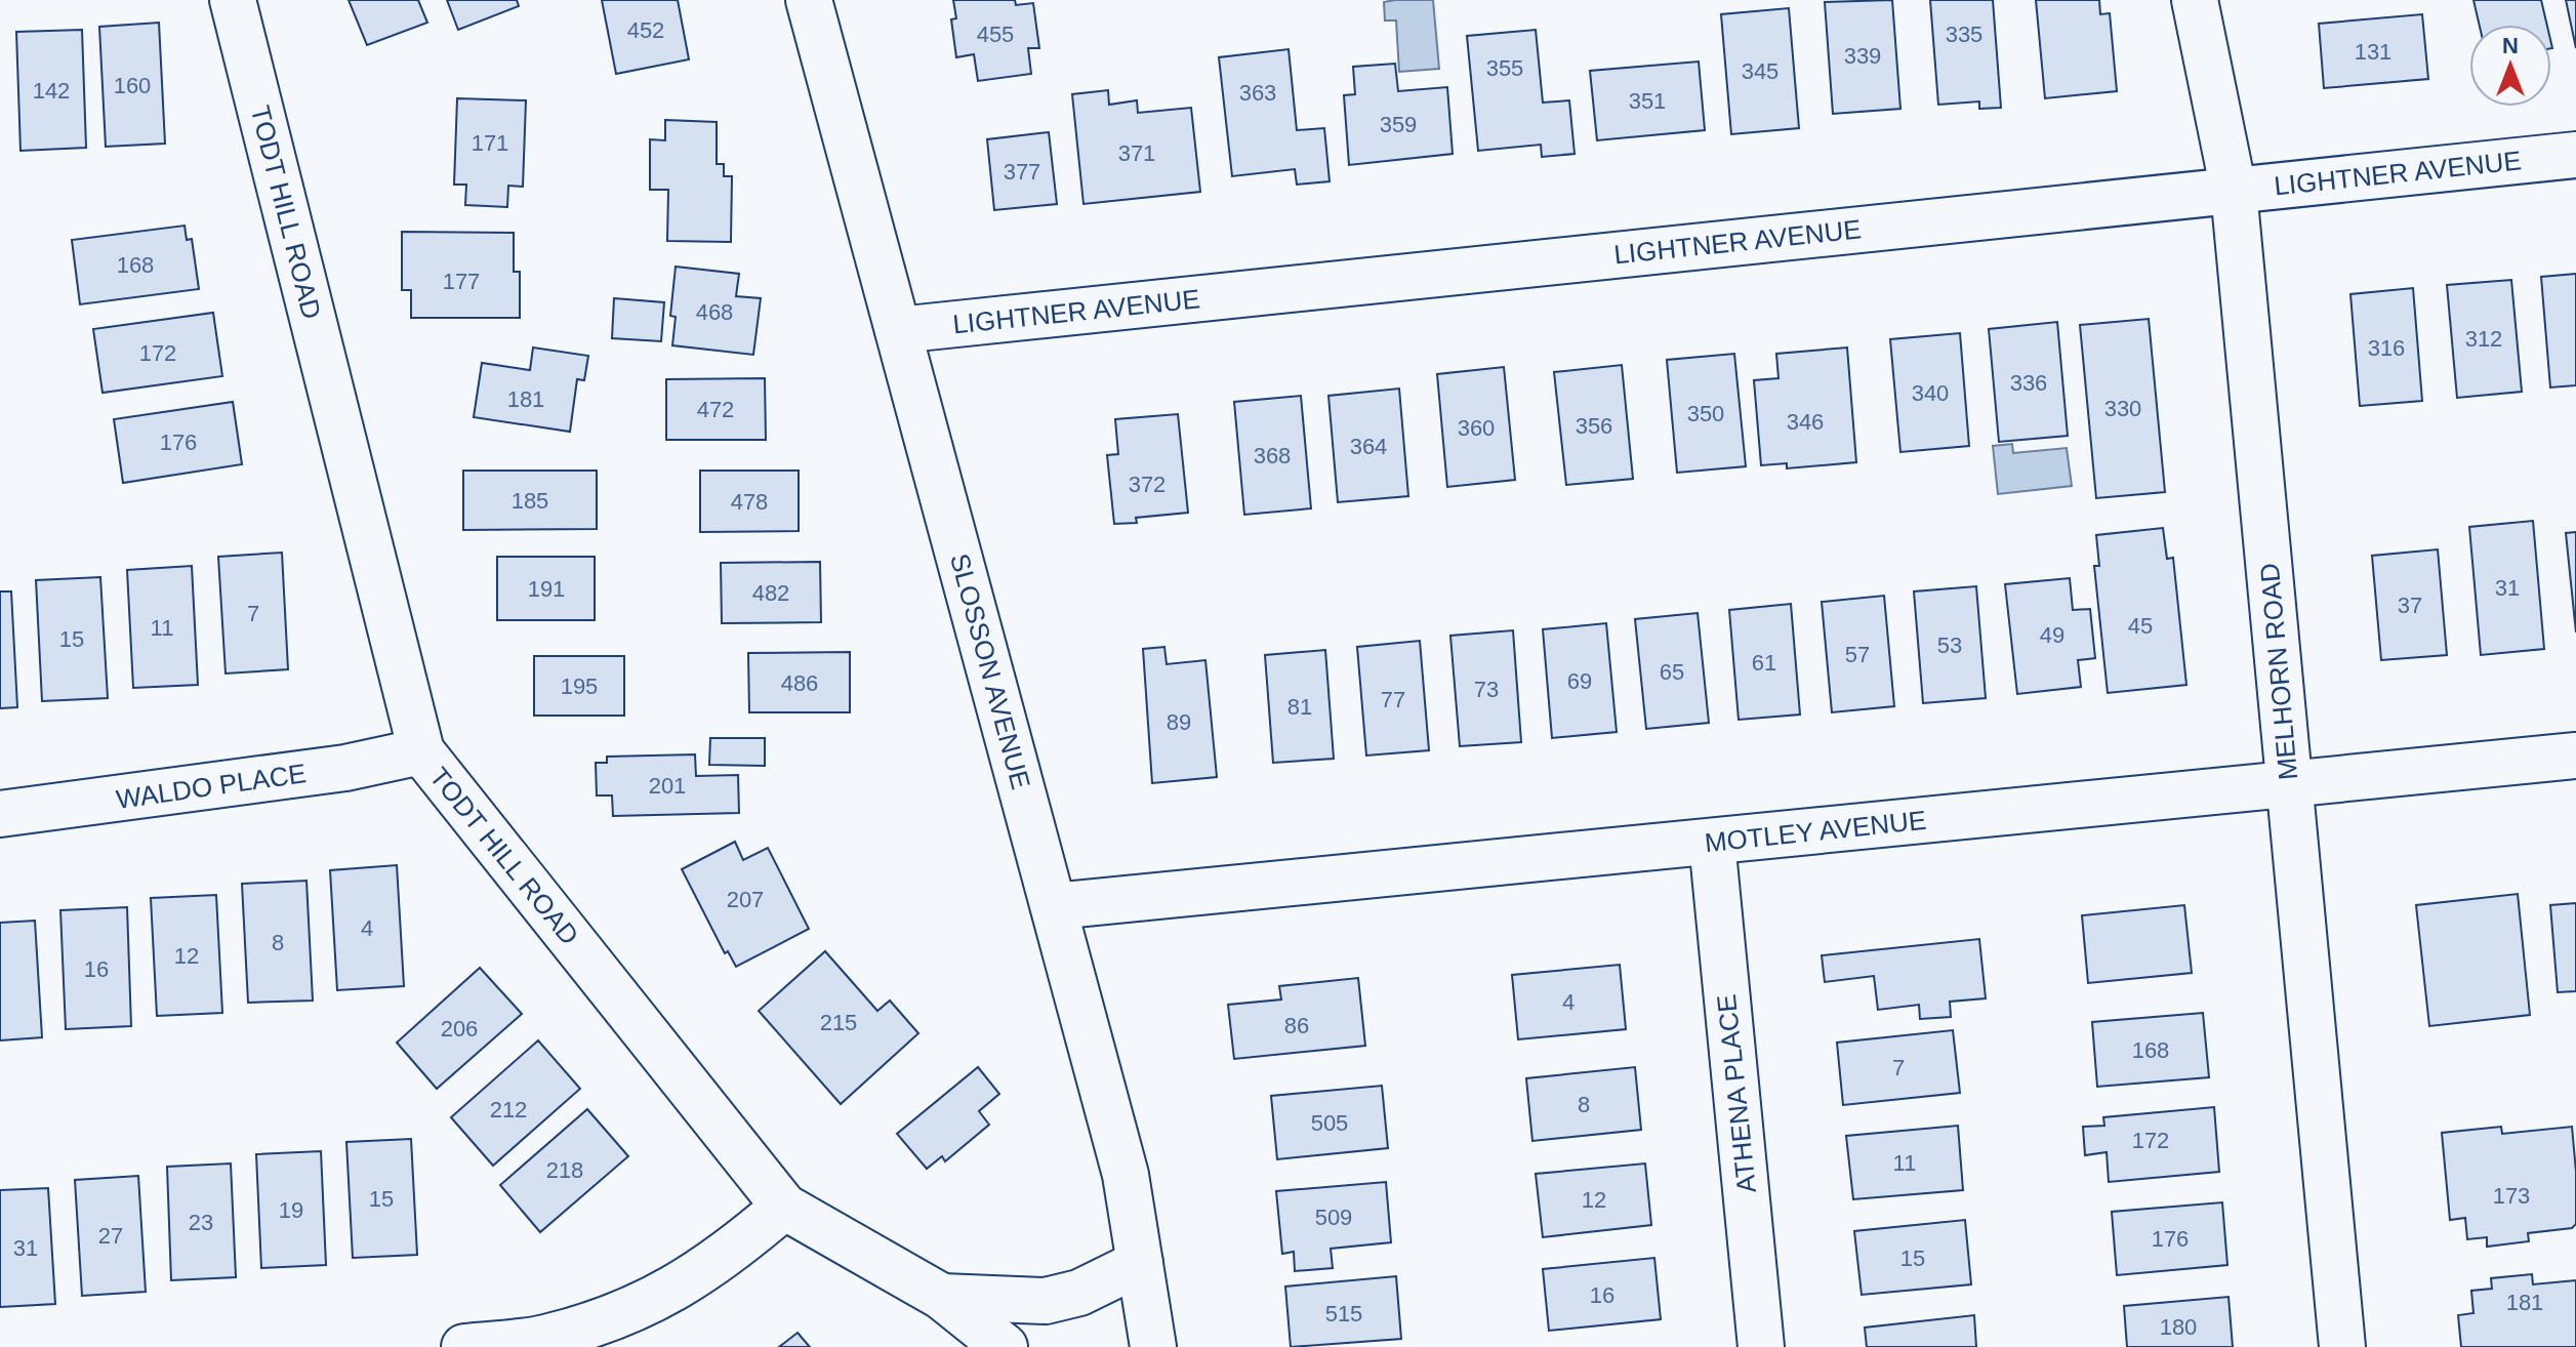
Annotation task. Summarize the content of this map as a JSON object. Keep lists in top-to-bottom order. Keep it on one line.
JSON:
{"streets":{"street":["LIGHTNER AVENUE","TODT HILL ROAD","SLOSSON AVENUE","MELHORN ROAD","WALDO PLACE","MOTLEY AVENUE","ATHENA PLACE"]},"crossings":[["LIGHTNER AVENUE","SLOSSON AVENUE"],["LIGHTNER AVENUE","MELHORN ROAD"],["TODT HILL ROAD","WALDO PLACE"],["SLOSSON AVENUE","MOTLEY AVENUE"],["MELHORN ROAD","MOTLEY AVENUE"],["MOTLEY AVENUE","ATHENA PLACE"]],"house_numbers":["452","455","335","131","339","355","345","160","142","363","351","359","171","371","377","168","177","468","312","316","172","336","340","181","330","472","350","346","356","360","176","364","368","372","185","478","31","191","482","37","7","45","11","49","15","53","57","61","65","69","486","195","73","77","81","89","201","207","4","8","12","16","4","215","86","206","168","7","8","212","505","172","11","218","173","15","12","19","509","23","27","176","31","15","16","181","515","180"],"north":"top"}
